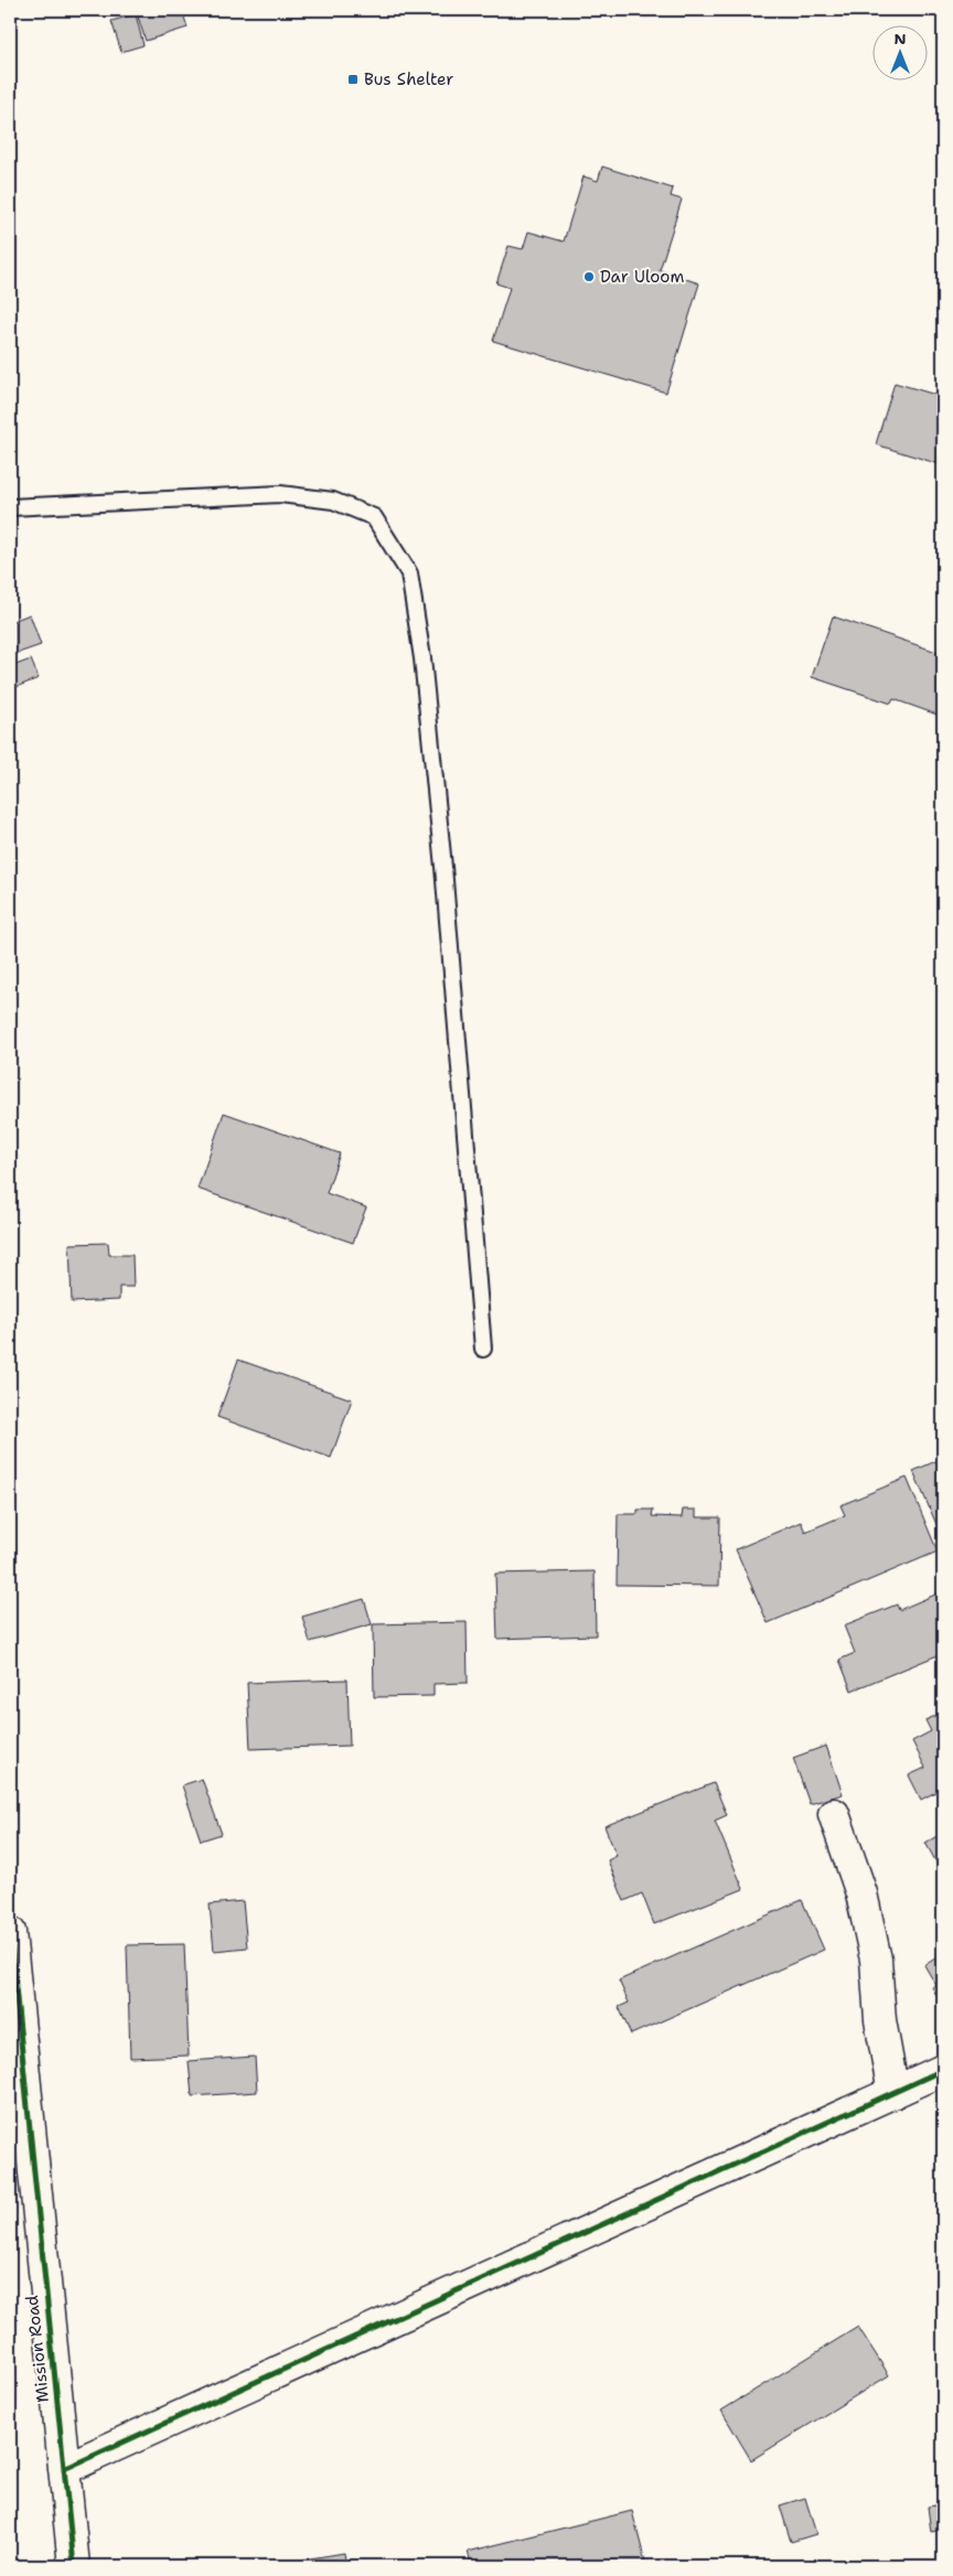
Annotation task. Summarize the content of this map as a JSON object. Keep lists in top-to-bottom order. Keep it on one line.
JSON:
{"streets":{"street":["Mission Road"]},"places":{"transit":["Bus Shelter"],"other":["Dar Uloom"]},"north":"top"}
